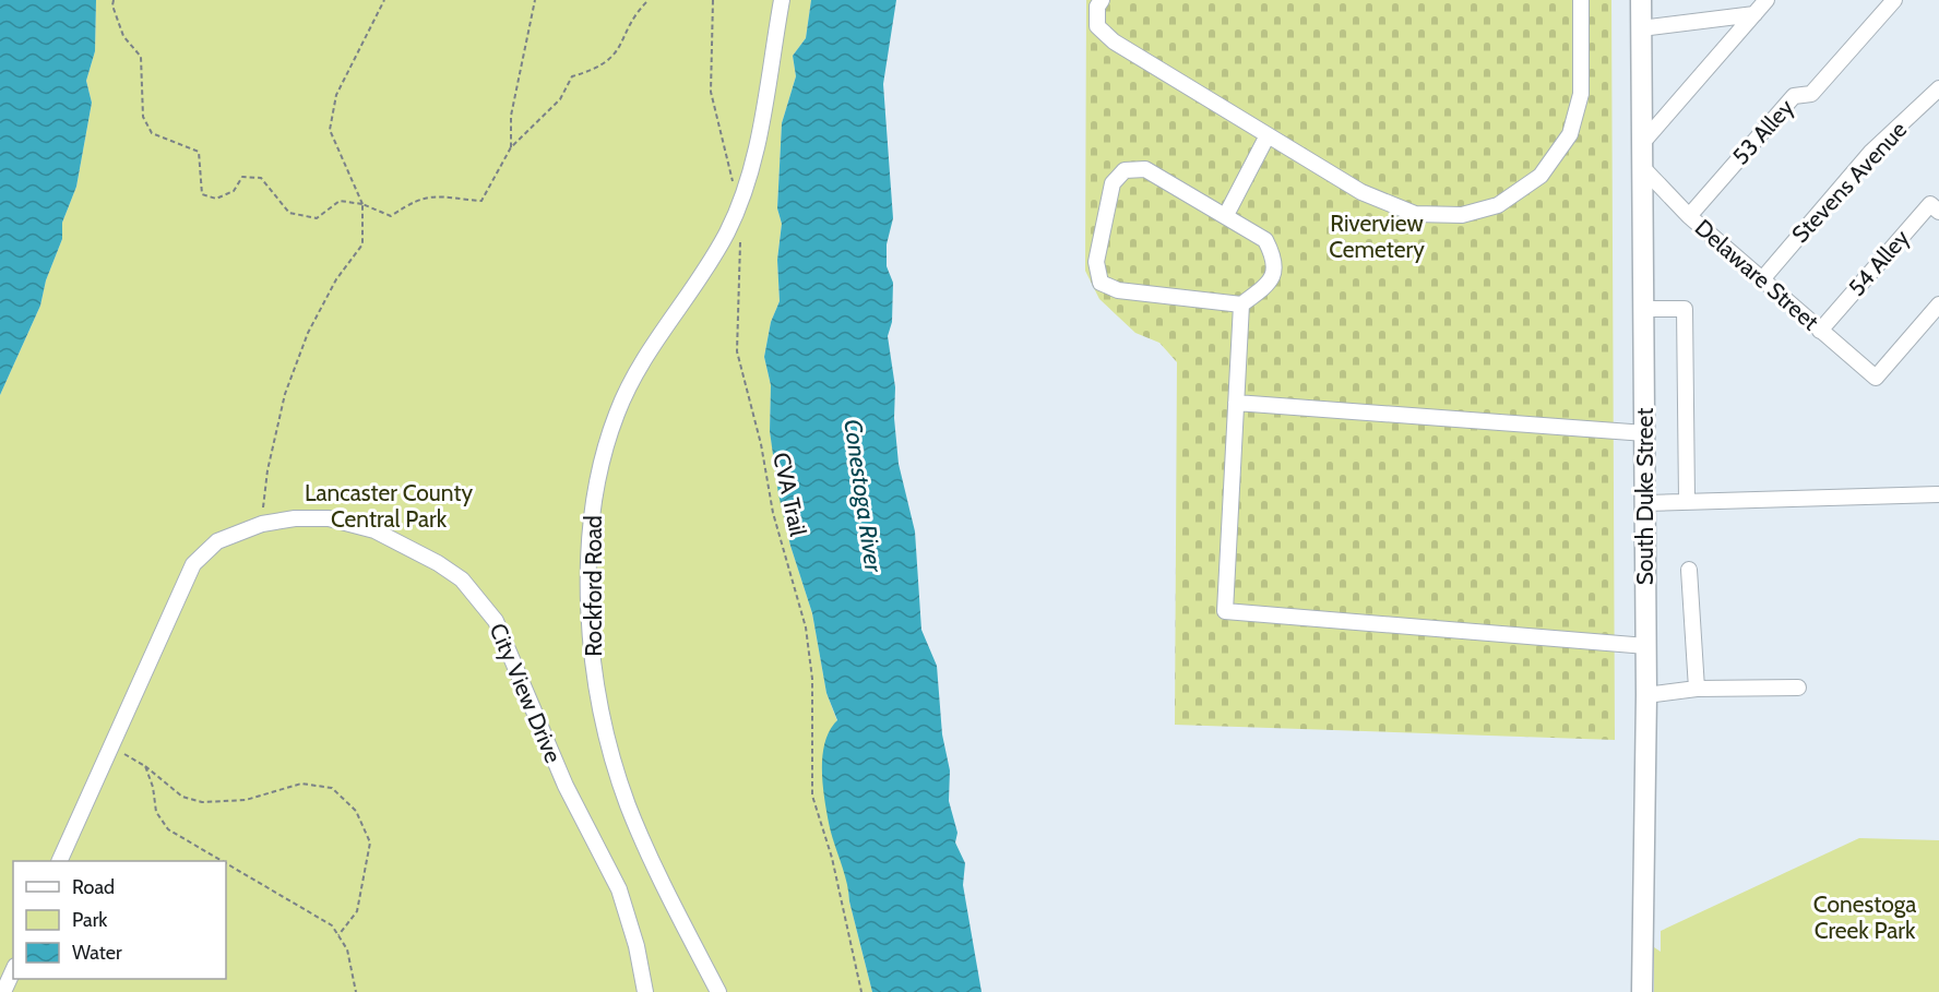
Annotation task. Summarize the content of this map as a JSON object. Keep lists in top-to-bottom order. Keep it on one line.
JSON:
{"streets":{"main road":["South Duke Street"],"street":["53 Alley","Stevens Avenue","54 Alley","Delaware Street","Rockford Road","City View Drive"],"path":["CVA Trail"]},"crossings":[["53 Alley","Delaware Street"],["Stevens Avenue","Delaware Street"],["54 Alley","Delaware Street"],["Delaware Street","South Duke Street"]],"water":["Conestoga River"],"parks":["Riverview Cemetery","Lancaster County Central Park","Conestoga Creek Park"],"legend":["Road","Park","Water"]}
